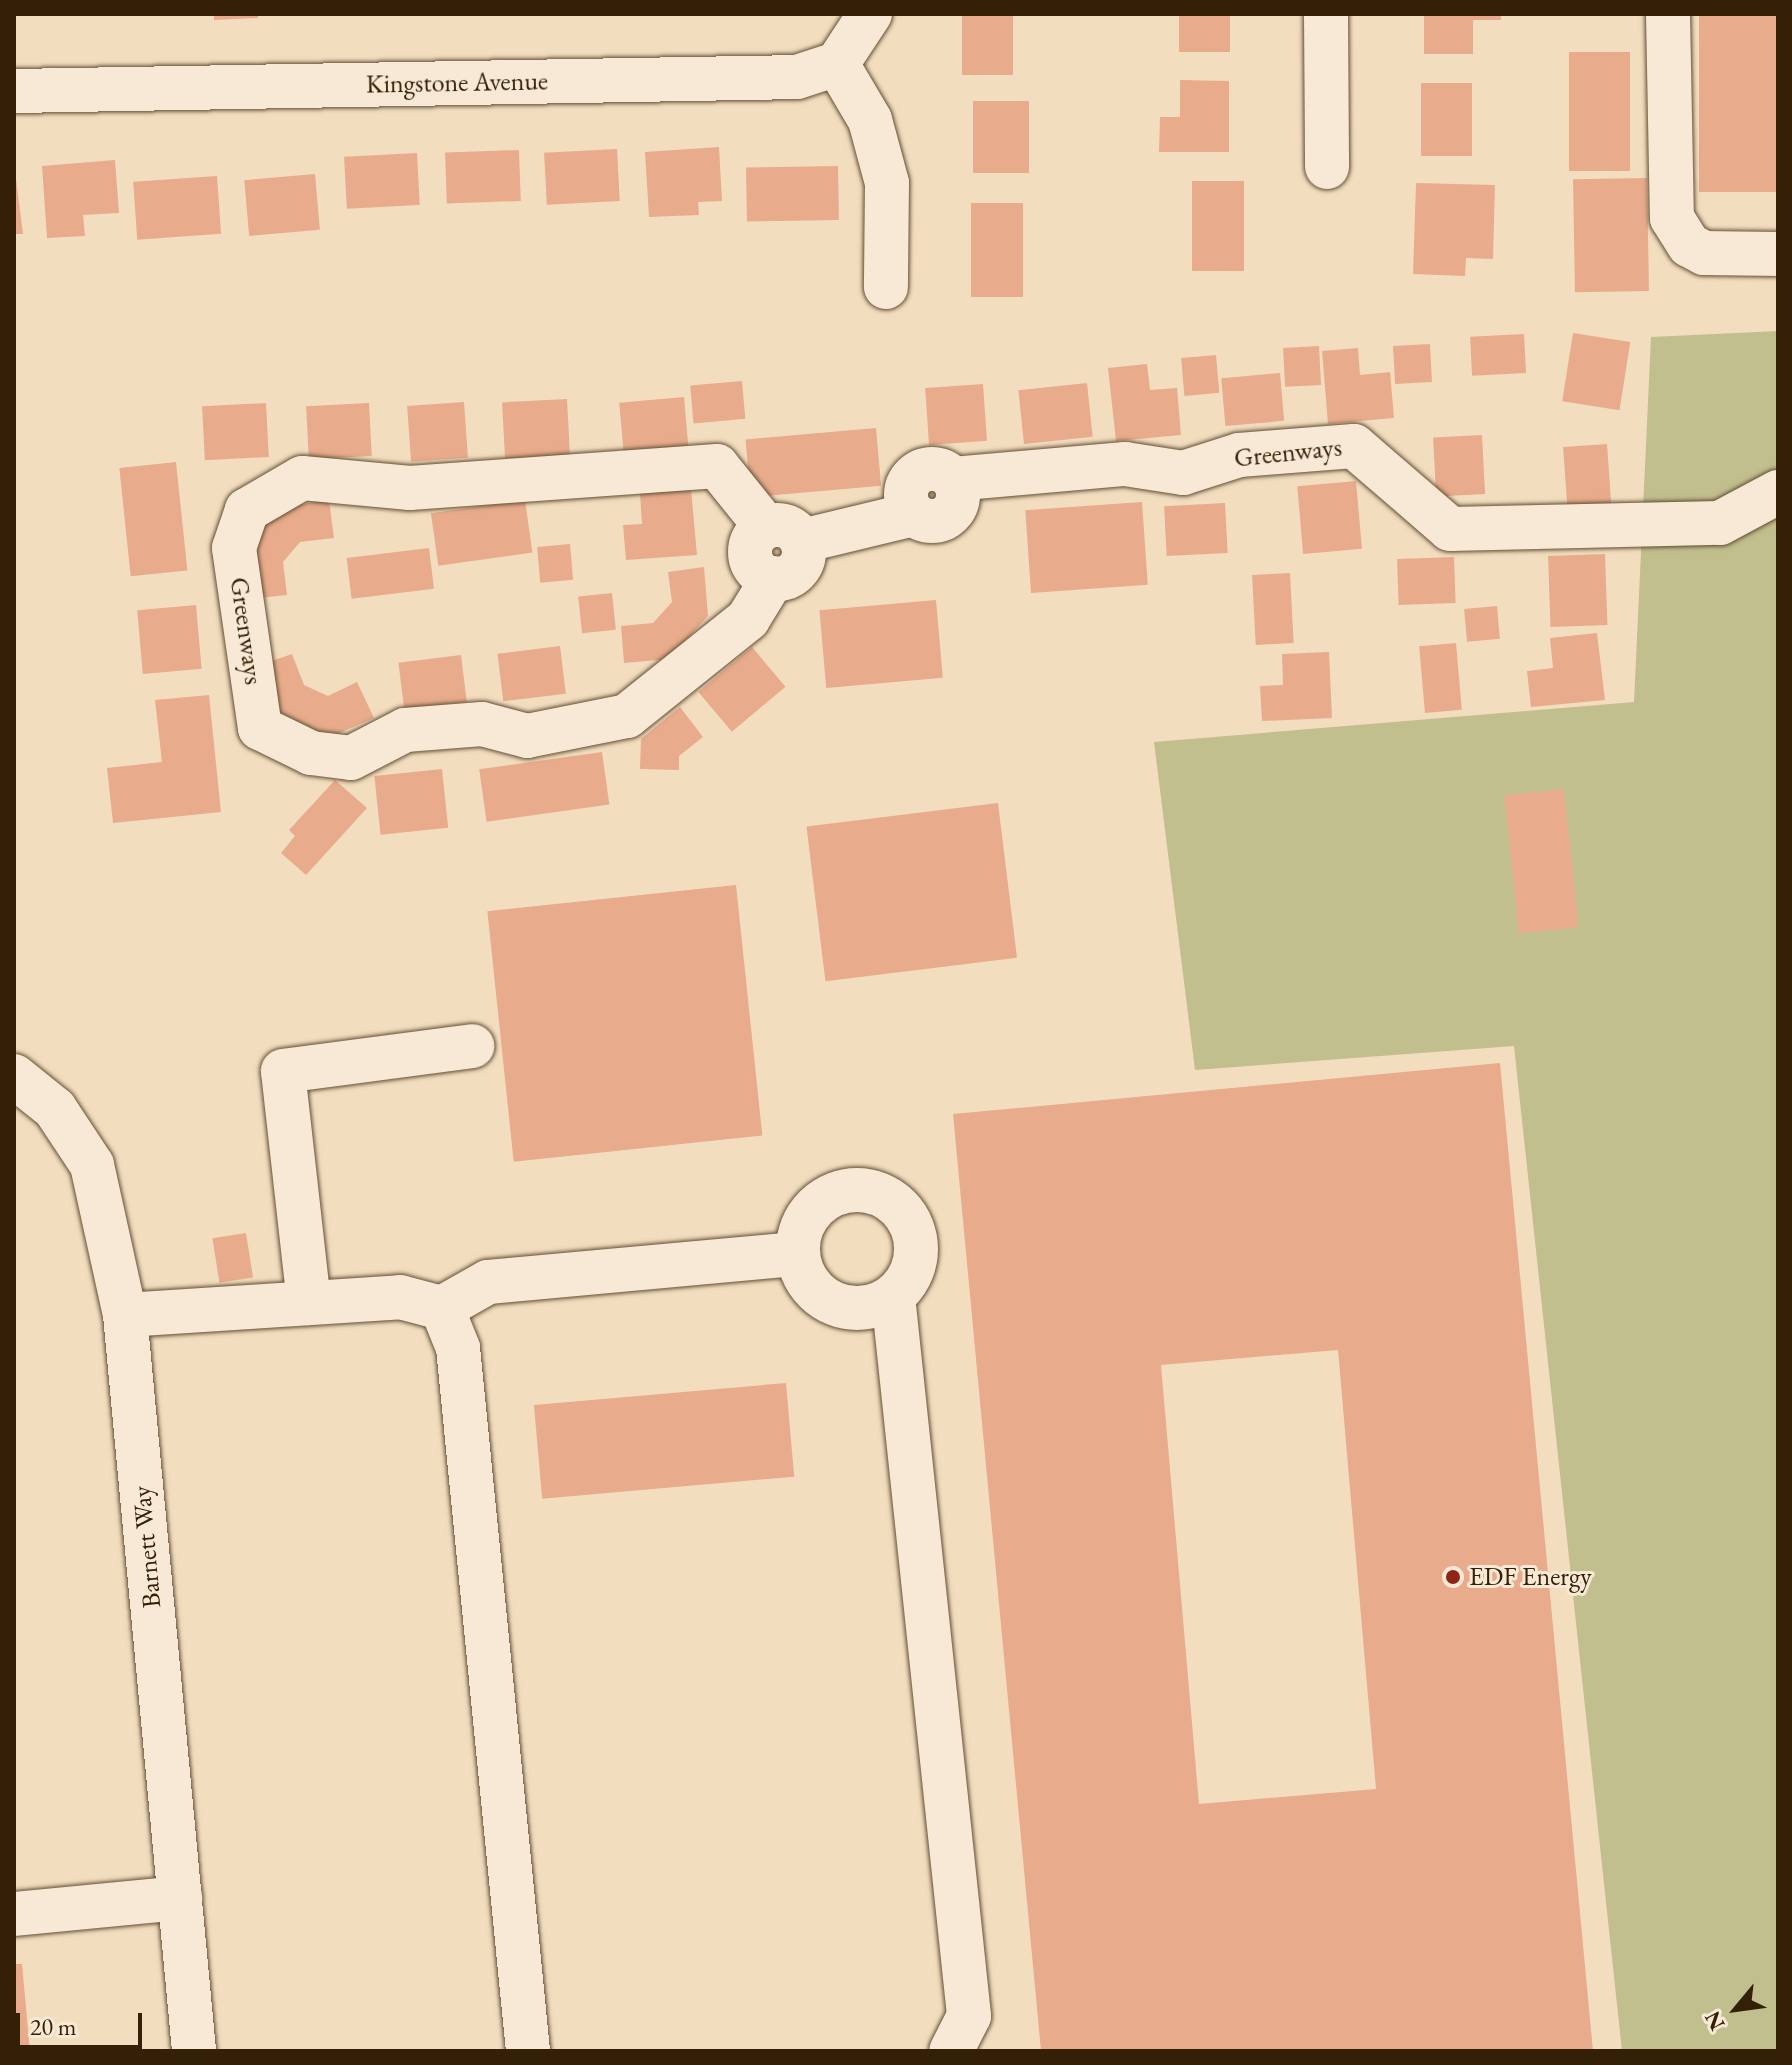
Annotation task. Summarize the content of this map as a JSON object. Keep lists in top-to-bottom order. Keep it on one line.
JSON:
{"streets":{"street":["Kingstone Avenue","Greenways","Barnett Way"]},"places":["EDF Energy"],"scale_bar":"20 m","north":"bottom left"}
